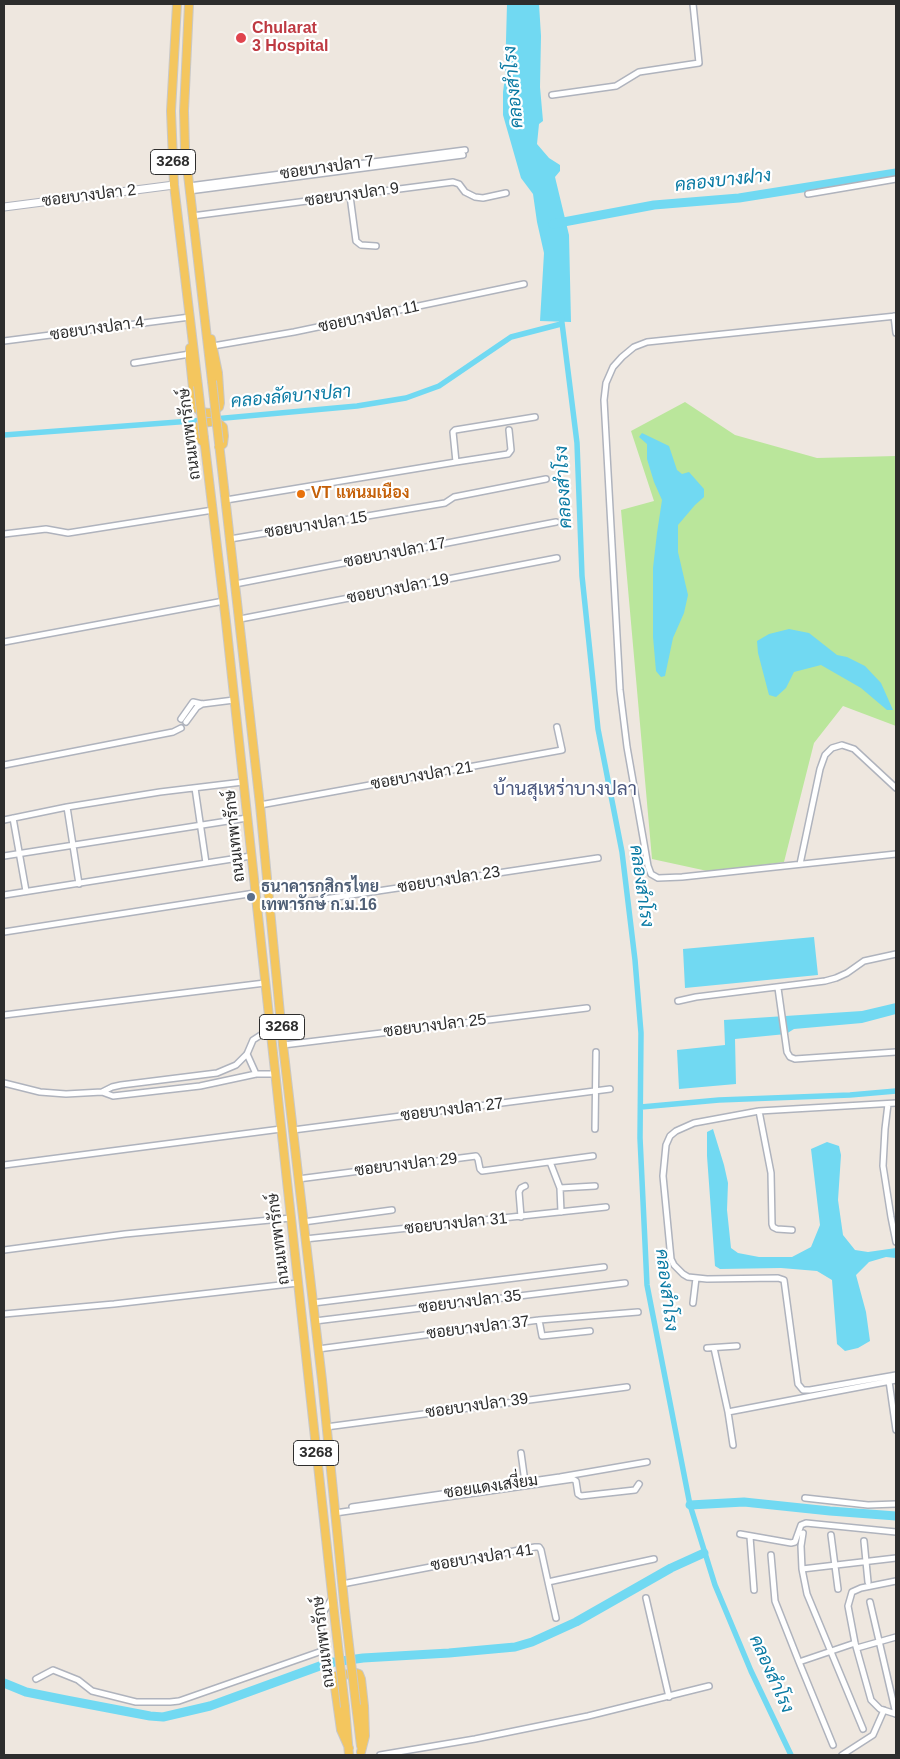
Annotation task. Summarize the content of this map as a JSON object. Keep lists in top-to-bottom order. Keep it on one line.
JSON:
{"streets":{"main road":["3268","ถนนเทพารักษ์"],"street":["ซอยบางปลา 7","ซอยบางปลา 9","ซอยบางปลา 2","ซอยบางปลา 11","ซอยบางปลา 4","ซอยบางปลา 15","ซอยบางปลา 17","ซอยบางปลา 19","ซอยบางปลา 21","ซอยบางปลา 23","ซอยบางปลา 25","ซอยบางปลา 27","ซอยบางปลา 29","ซอยบางปลา 31","ซอยบางปลา 35","ซอยบางปลา 37","ซอยบางปลา 39","ซอยแดงเสงี่ยม","ซอยบางปลา 41"]},"crossings":[["ซอยบางปลา 7","ถนนเทพารักษ์"],["ซอยบางปลา 9","ถนนเทพารักษ์"],["ซอยบางปลา 2","ถนนเทพารักษ์"],["ซอยบางปลา 4","ถนนเทพารักษ์"],["ถนนเทพารักษ์","ซอยบางปลา 15"],["ถนนเทพารักษ์","ซอยบางปลา 17"],["ถนนเทพารักษ์","ซอยบางปลา 19"],["ถนนเทพารักษ์","ซอยบางปลา 21"],["ถนนเทพารักษ์","ซอยบางปลา 23"],["ถนนเทพารักษ์","ซอยบางปลา 25"],["ถนนเทพารักษ์","ซอยบางปลา 27"],["ถนนเทพารักษ์","ซอยบางปลา 29"],["ถนนเทพารักษ์","ซอยบางปลา 31"],["ถนนเทพารักษ์","ซอยบางปลา 35"],["ถนนเทพารักษ์","ซอยบางปลา 37"],["ถนนเทพารักษ์","ซอยบางปลา 39"],["ถนนเทพารักษ์","ซอยแดงเสงี่ยม"],["ถนนเทพารักษ์","ซอยบางปลา 41"]],"districts":["บ้านสุเหร่าบางปลา"],"water":["คลองสำโรง","คลองบางฝาง","คลองลัดบางปลา"],"places":["Chularat 3 Hospital","VT แหนมเนือง","ธนาคารกสิกรไทย เทพารักษ์ ก.ม.16"]}
